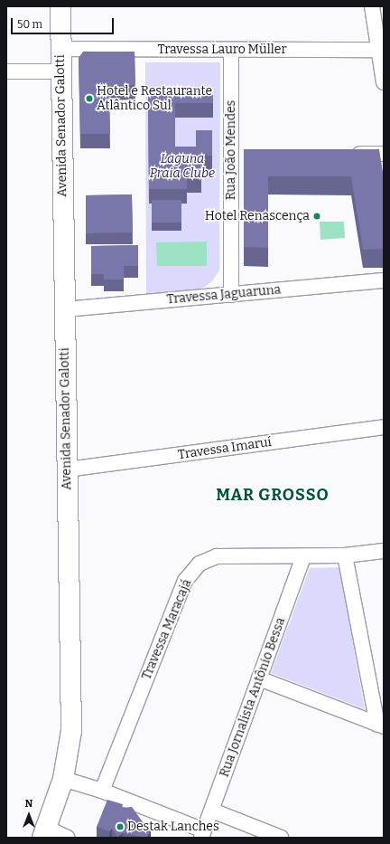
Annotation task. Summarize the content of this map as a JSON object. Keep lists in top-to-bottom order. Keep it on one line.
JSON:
{"streets":{"main road":["Avenida Senador Galotti"],"street":["Travessa Lauro Müller","Rua João Mendes","Travessa Jaguaruna","Travessa Imaruí","Travessa Maracajá","Rua Jornalista Antônio Bessa"]},"crossings":[["Travessa Lauro Müller","Avenida Senador Galotti"],["Travessa Lauro Müller","Rua João Mendes"],["Avenida Senador Galotti","Travessa Jaguaruna"],["Avenida Senador Galotti","Travessa Imaruí"],["Rua João Mendes","Travessa Jaguaruna"],["Travessa Maracajá","Rua Jornalista Antônio Bessa"]],"districts":["MAR GROSSO"],"parks":["Laguna Praia Clube"],"places":["Hotel e Restaurante Atlântico Sul","Hotel Renascença","Destak Lanches"],"scale_bar":"50 m","north":"top"}
